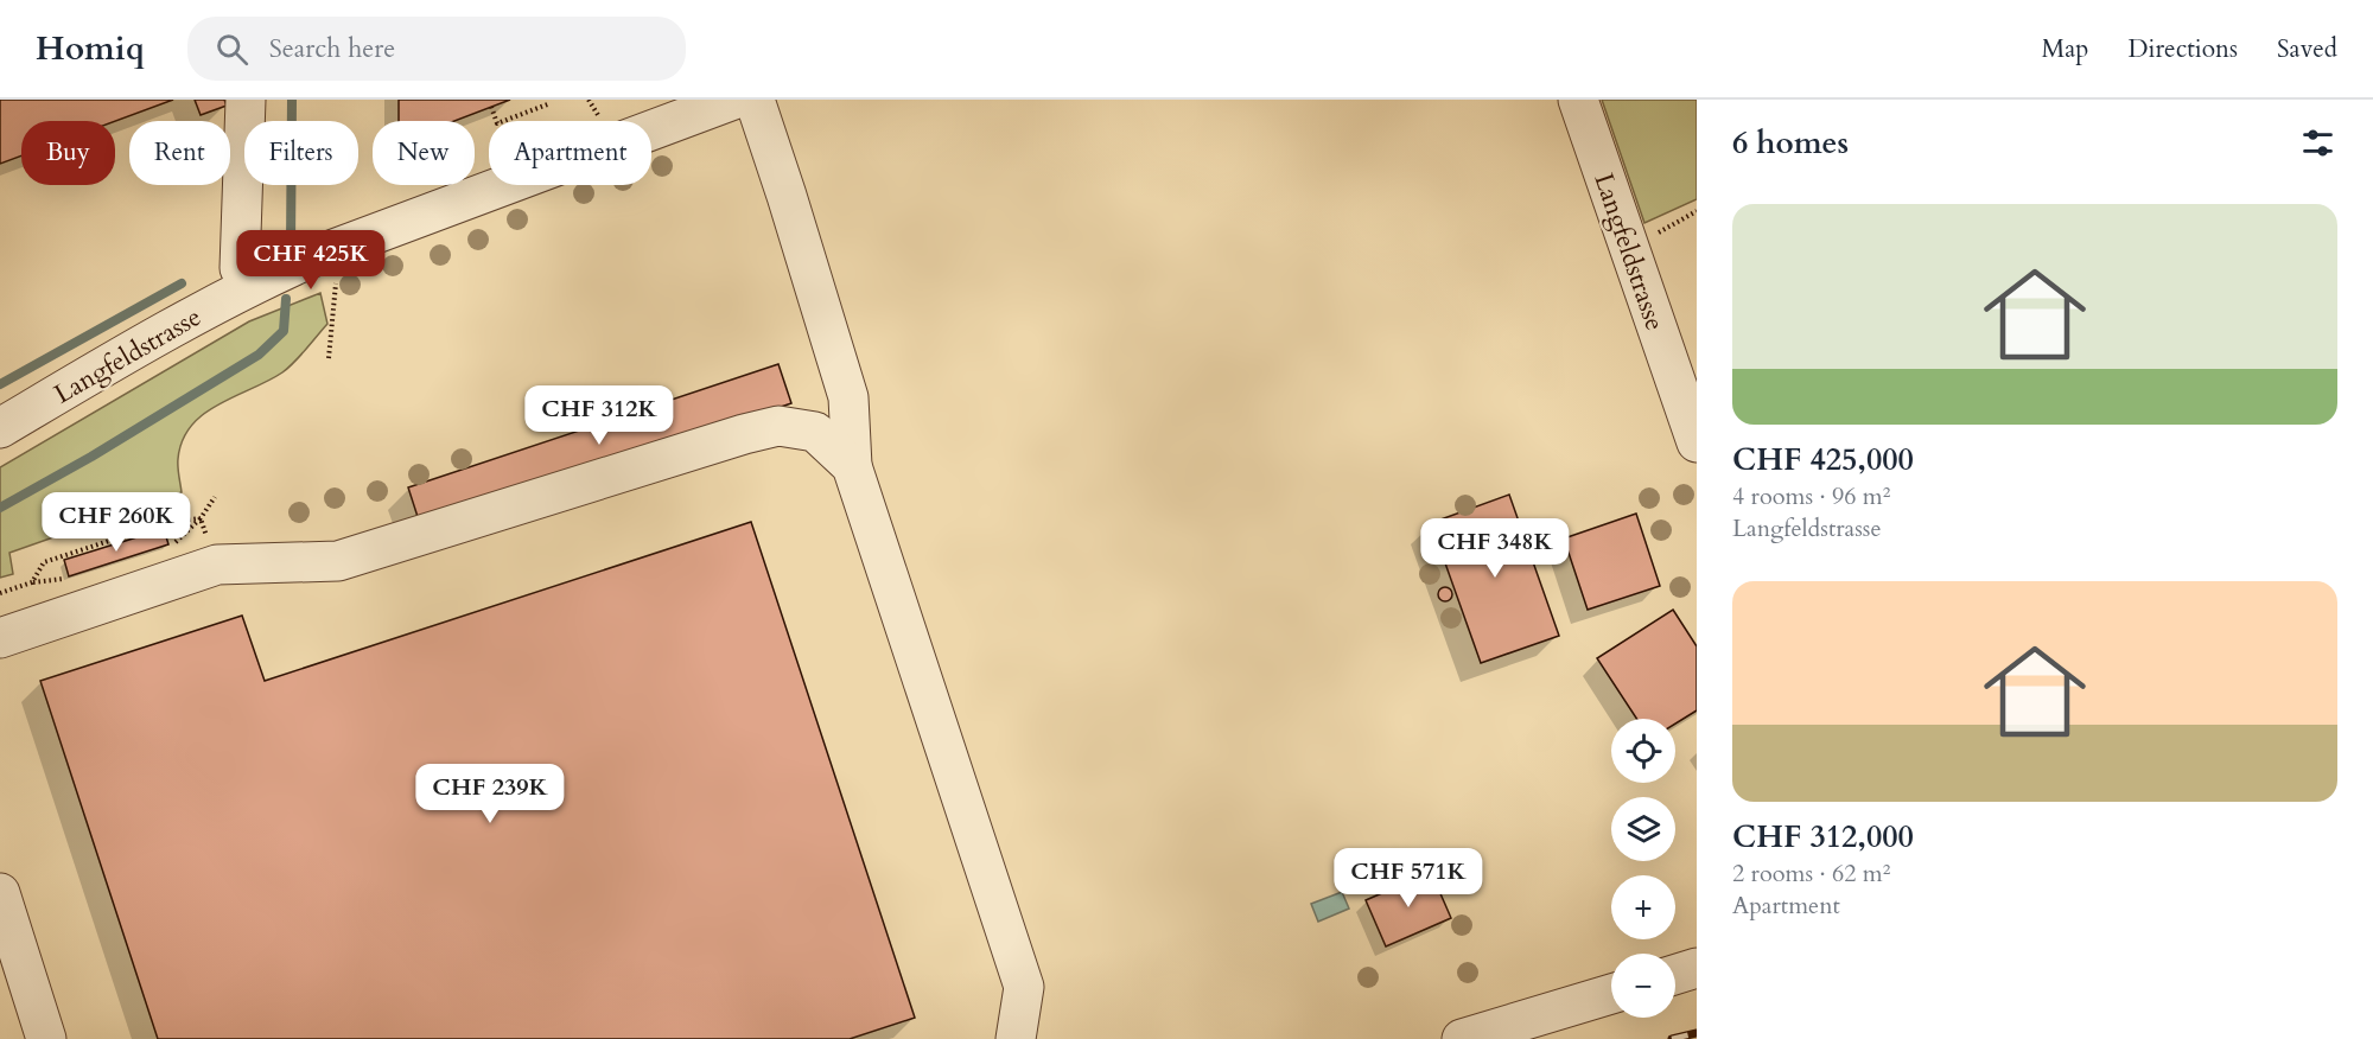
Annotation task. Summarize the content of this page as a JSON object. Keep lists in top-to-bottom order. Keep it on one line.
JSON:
{"streets":{"street":["Langfeldstrasse"]},"page":{"header":"Homiq","search":"Search here","nav":["Map","Directions","Saved"],"heading":"6 homes","chip":["Buy","Rent","Filters","New","Apartment"],"list":[{"name":"CHF 425,000","note":"4 rooms · 96 m² · Langfeldstrasse"},{"name":"CHF 312,000","note":"2 rooms · 62 m² · Apartment"}],"price":["CHF 425K","CHF 312K","CHF 260K","CHF 348K","CHF 239K","CHF 571K"],"map_buttons":["+","−"]}}
